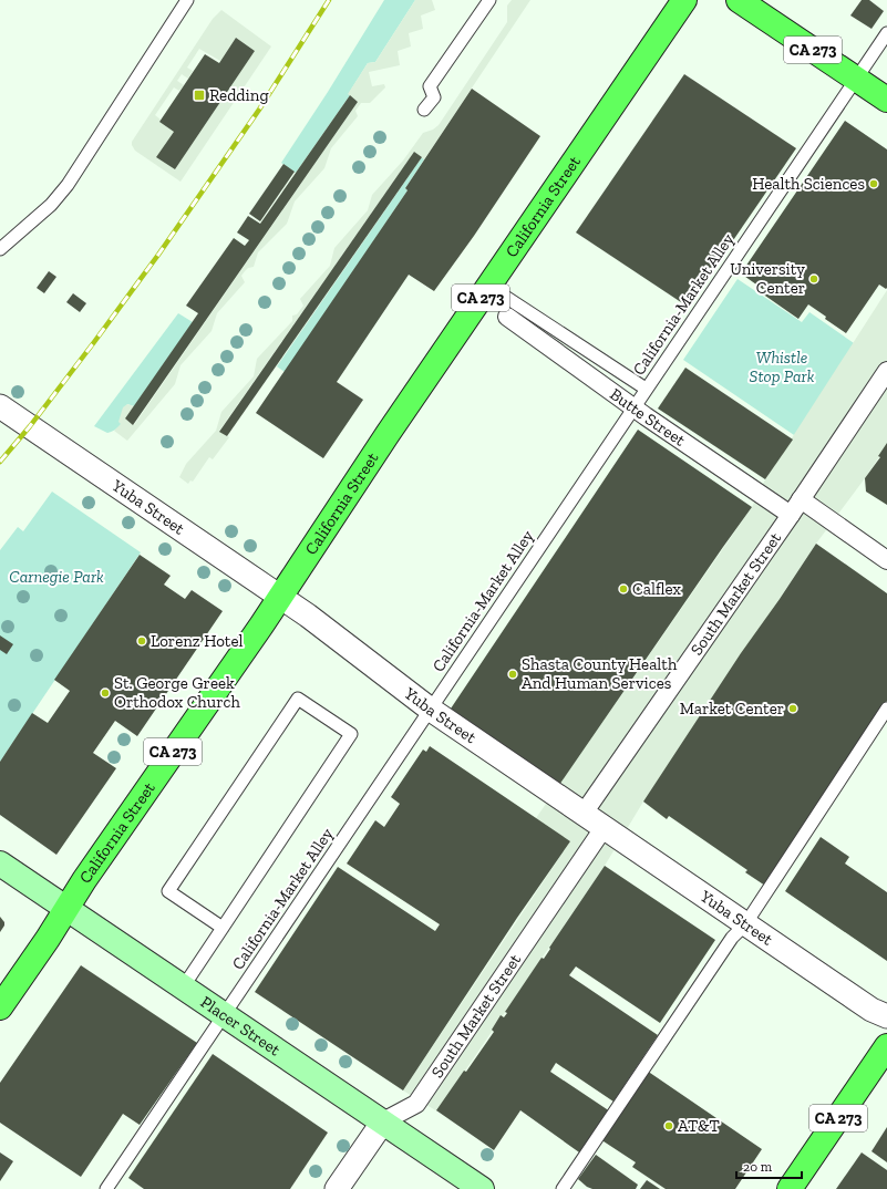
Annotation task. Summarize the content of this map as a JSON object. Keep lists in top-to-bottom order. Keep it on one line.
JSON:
{"streets":{"main road":["CA 273","California Street","Placer Street"],"street":["Butte Street","Yuba Street","South Market Street"],"lane":["California-Market Alley"]},"crossings":[["CA 273","California-Market Alley"],["California Street","Yuba Street"],["California Street","Placer Street"],["California-Market Alley","Butte Street"],["California-Market Alley","Yuba Street"],["California-Market Alley","Placer Street"],["Butte Street","South Market Street"],["Yuba Street","South Market Street"],["South Market Street","Placer Street"]],"parks":["Whistle Stop Park","Carnegie Park"],"places":{"transit":["Redding"],"other":["Health Sciences","University Center","Calflex","Lorenz Hotel","Shasta County Health And Human Services","St. George Greek Orthodox Church","Market Center","AT&T"]},"scale_bar":"20 m"}
